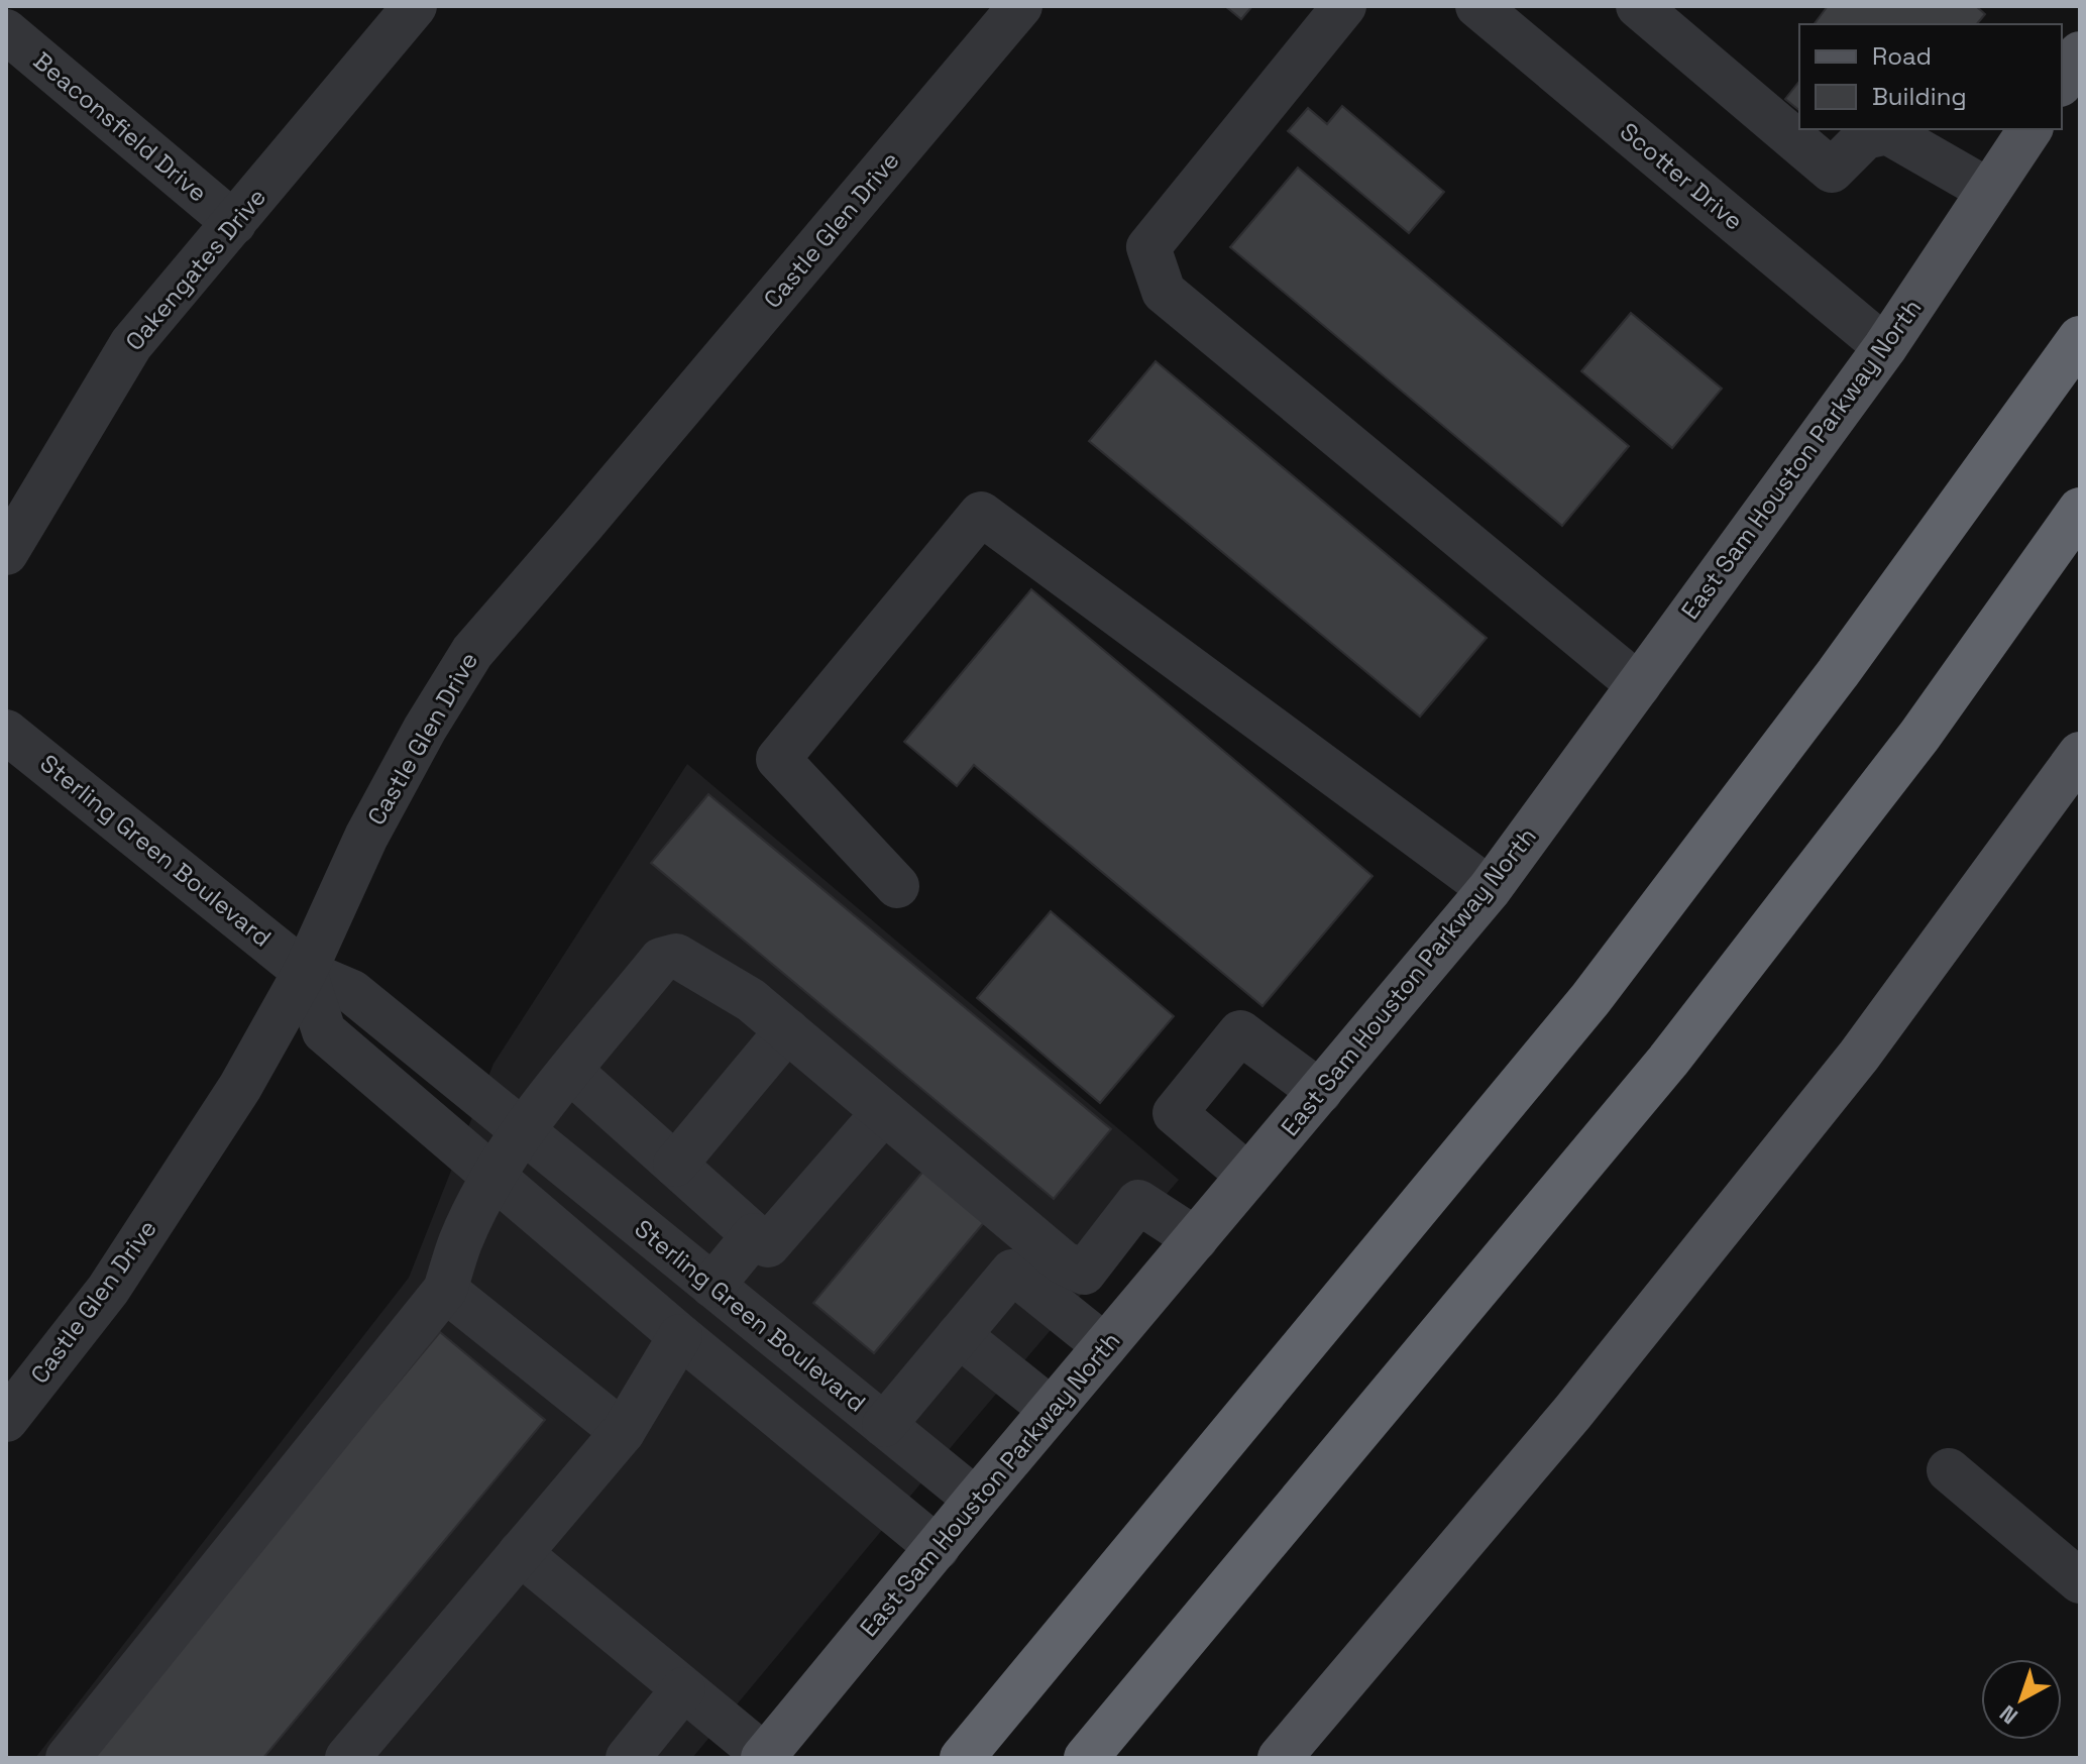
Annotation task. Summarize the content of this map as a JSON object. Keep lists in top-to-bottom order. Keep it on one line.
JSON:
{"streets":{"main road":["East Sam Houston Parkway North"],"street":["Beaconsfield Drive","Scotter Drive","Castle Glen Drive","Oakengates Drive","Sterling Green Boulevard"]},"crossings":[["Beaconsfield Drive","Oakengates Drive"],["Scotter Drive","East Sam Houston Parkway North"],["Castle Glen Drive","Sterling Green Boulevard"],["East Sam Houston Parkway North","Sterling Green Boulevard"]],"legend":["Road","Building"],"north":"bottom left"}
